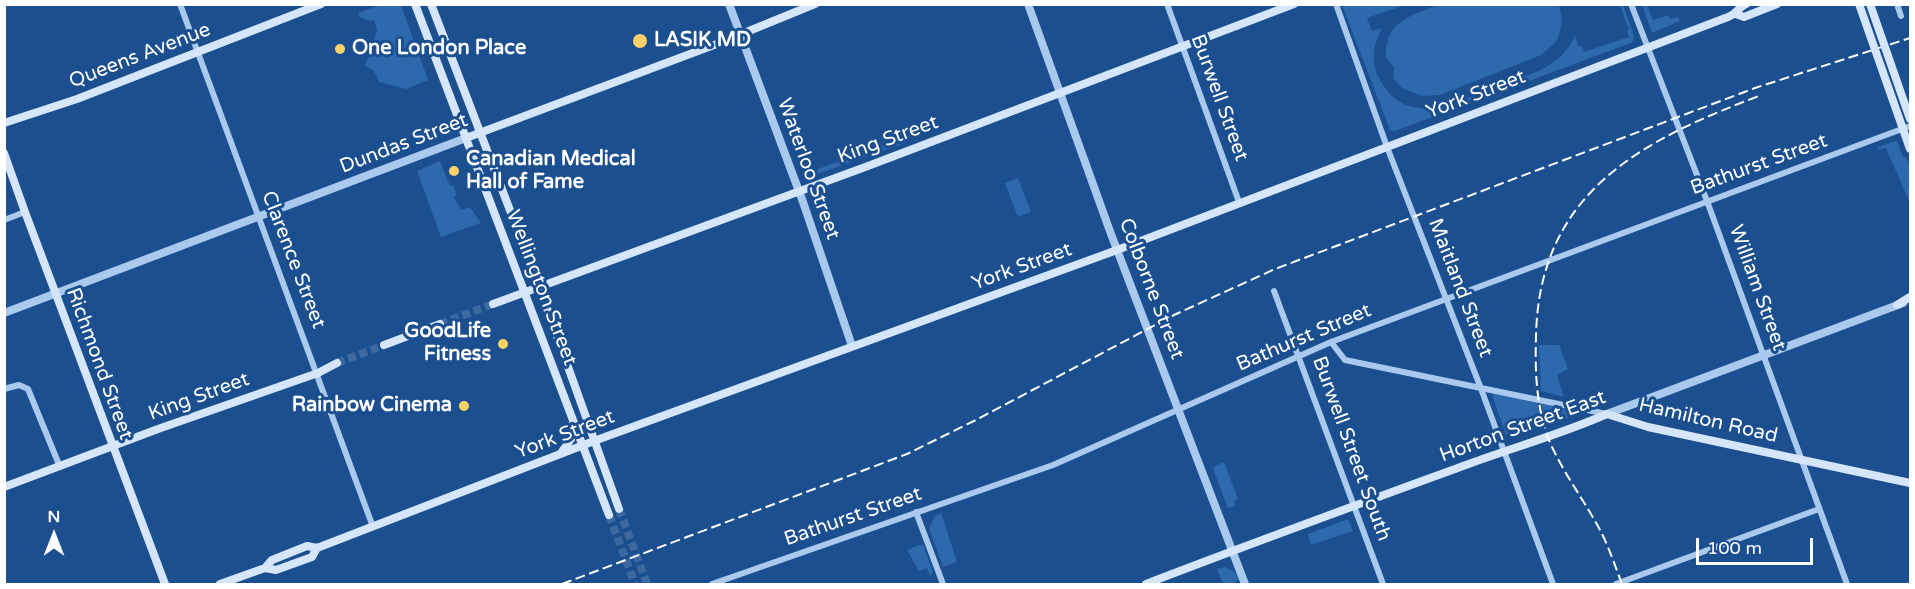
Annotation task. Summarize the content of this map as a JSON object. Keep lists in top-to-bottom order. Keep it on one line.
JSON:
{"streets":{"main road":["Queens Avenue","York Street","King Street","Dundas Street","Wellington Street","Richmond Street","Hamilton Road","Horton Street East"],"street":["Burwell Street","Bathurst Street","Waterloo Street","Clarence Street","Maitland Street","William Street","Colborne Street","Burwell Street South"]},"crossings":[["Queens Avenue","Clarence Street"],["York Street","Burwell Street"],["York Street","Waterloo Street"],["York Street","Clarence Street"],["York Street","Wellington Street"],["York Street","Maitland Street"],["York Street","William Street"],["York Street","Colborne Street"],["Burwell Street","King Street"],["King Street","Waterloo Street"],["King Street","Clarence Street"],["King Street","Wellington Street"],["King Street","Colborne Street"],["King Street","Richmond Street"],["Dundas Street","Waterloo Street"],["Dundas Street","Clarence Street"],["Dundas Street","Wellington Street"],["Dundas Street","Richmond Street"],["Bathurst Street","Maitland Street"],["Bathurst Street","William Street"],["Bathurst Street","Colborne Street"],["Bathurst Street","Hamilton Road"],["Bathurst Street","Burwell Street South"],["Maitland Street","Hamilton Road"],["Maitland Street","Horton Street East"],["William Street","Hamilton Road"],["William Street","Horton Street East"],["Colborne Street","Horton Street East"],["Hamilton Road","Horton Street East"],["Horton Street East","Burwell Street South"]],"places":["LASIK MD","One London Place","Canadian Medical Hall of Fame","GoodLife Fitness","Rainbow Cinema"],"scale_bar":"100 m","north":"top"}
